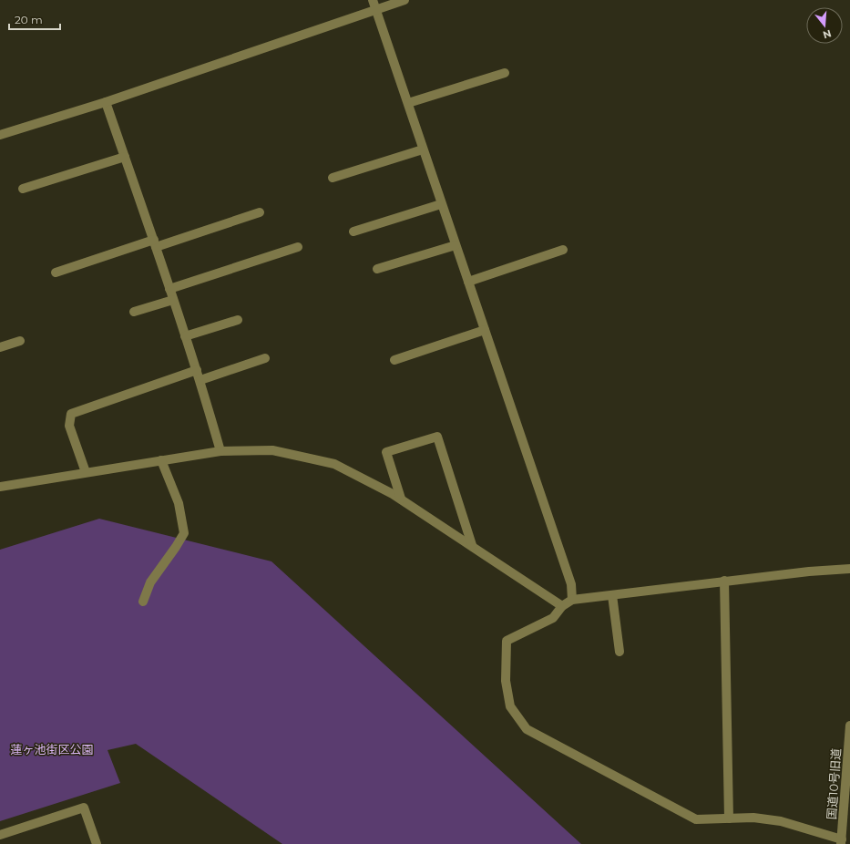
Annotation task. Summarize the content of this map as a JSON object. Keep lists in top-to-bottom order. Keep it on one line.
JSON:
{"streets":{"street":["国道10号旧道"]},"parks":["蓮ヶ池街区公園"],"scale_bar":"20 m","north":"bottom"}
